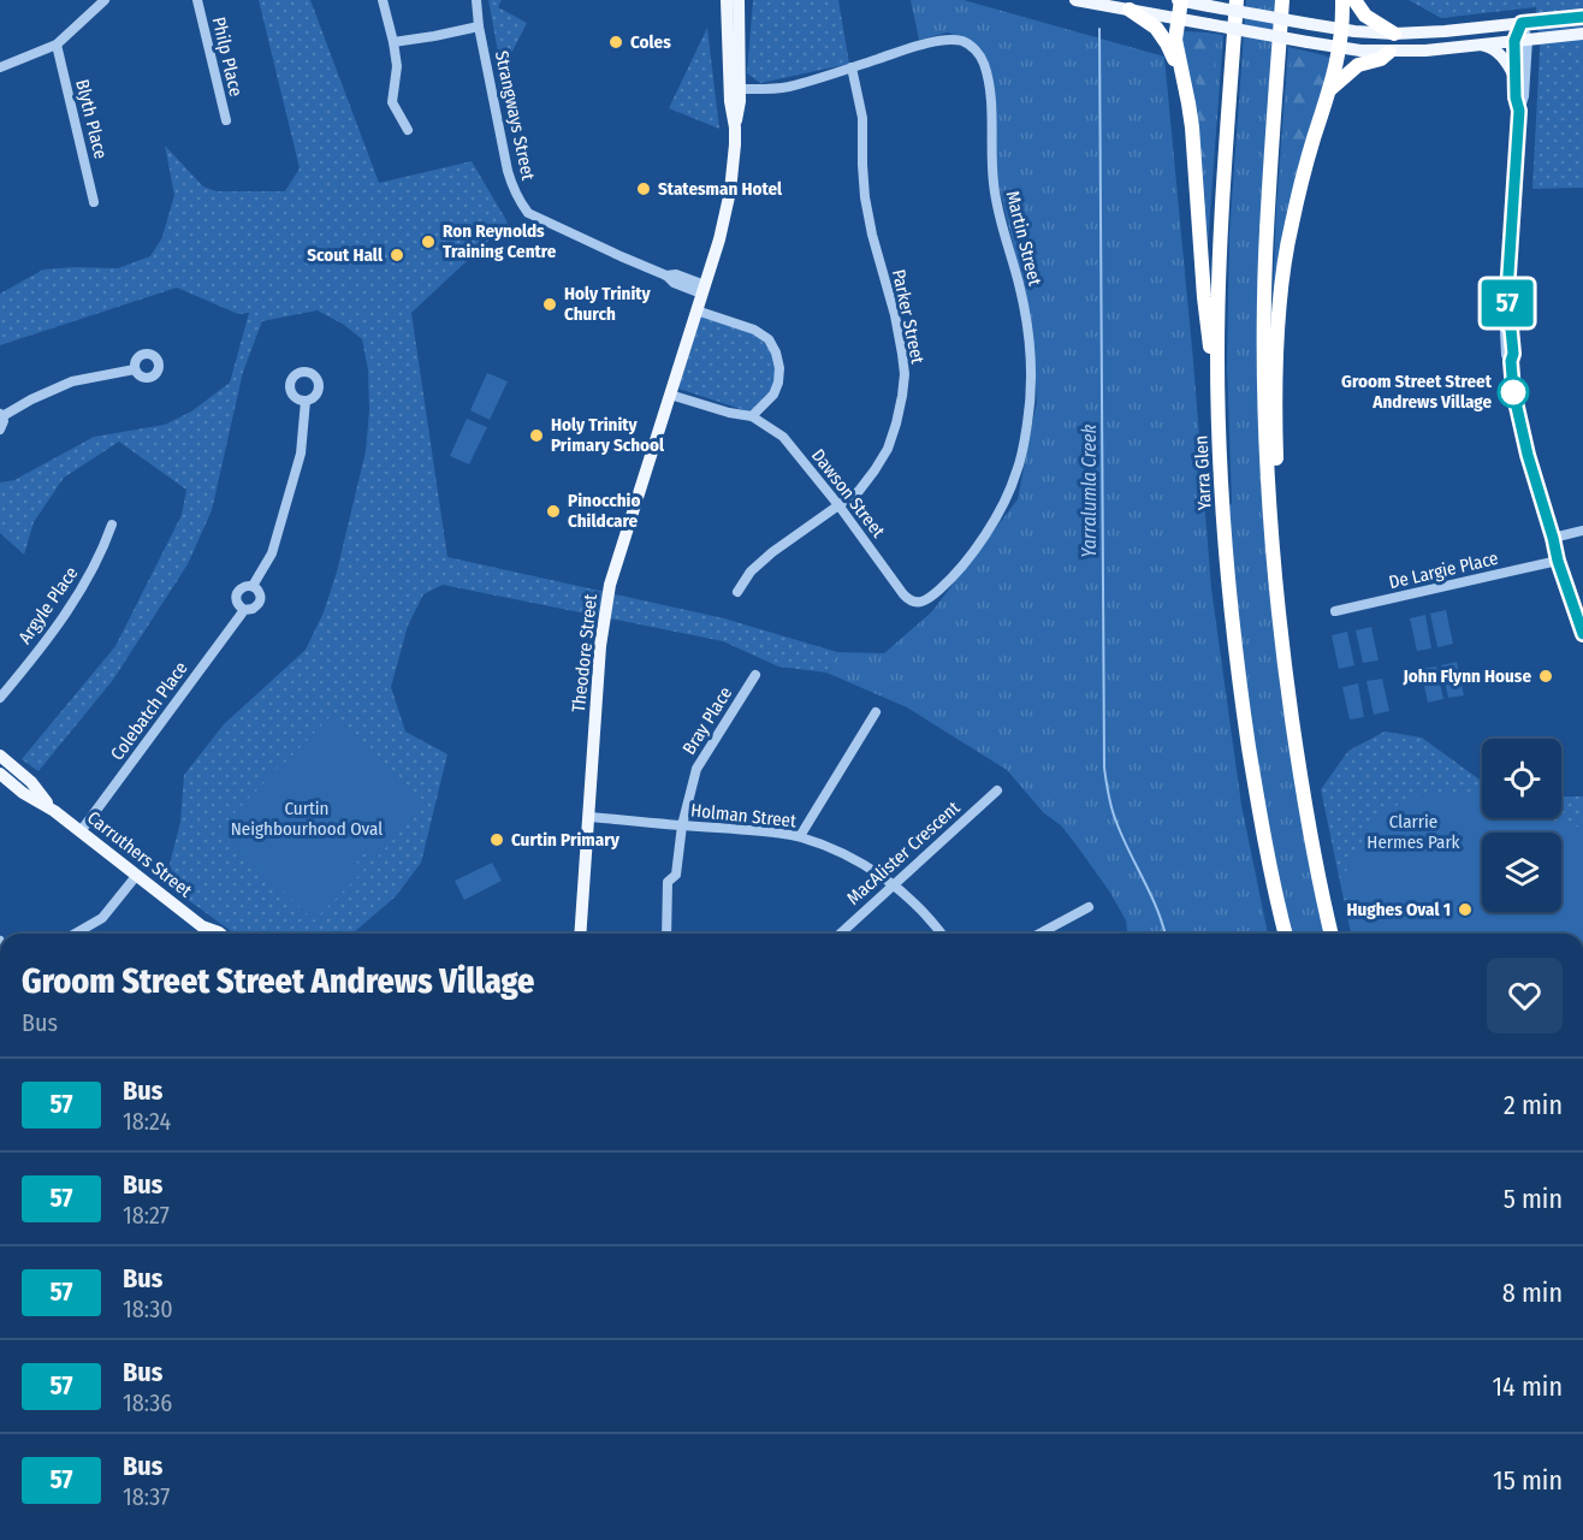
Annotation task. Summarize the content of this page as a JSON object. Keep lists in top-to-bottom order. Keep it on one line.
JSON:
{"streets":{"highway":["Yarra Glen"],"main road":["Theodore Street","Carruthers Street"],"street":["Philp Place","Strangways Street","Blyth Place","Martin Street","Parker Street","Dawson Street","De Largie Place","Argyle Place","Colebatch Place","Bray Place","Holman Street","MacAlister Crescent"]},"crossings":[["Strangways Street","Theodore Street"],["Martin Street","Parker Street"],["Martin Street","Dawson Street"],["Martin Street","Theodore Street"],["Parker Street","Dawson Street"],["Dawson Street","Theodore Street"],["Theodore Street","Holman Street"],["Colebatch Place","Carruthers Street"],["Bray Place","Holman Street"],["Holman Street","MacAlister Crescent"]],"water":["Yarralumla Creek"],"parks":["Curtin Neighbourhood Oval","Clarrie Hermes Park"],"places":["Coles","Statesman Hotel","Ron Reynolds Training Centre","Scout Hall","Holy Trinity Church","Groom Street Street Andrews Village","Holy Trinity Primary School","Pinocchio Childcare","John Flynn House","Curtin Primary","Hughes Oval 1"],"lines":["bus line 57"],"page":{"on_map":"57","heading":["Groom Street Street Andrews Village","Bus"],"list":[{"mark":"57","name":"Bus","note":"18:24","value":"2 min"},{"mark":"57","name":"Bus","note":"18:27","value":"5 min"},{"mark":"57","name":"Bus","note":"18:30","value":"8 min"},{"mark":"57","name":"Bus","note":"18:36","value":"14 min"},{"mark":"57","name":"Bus","note":"18:37","value":"15 min"}]}}
